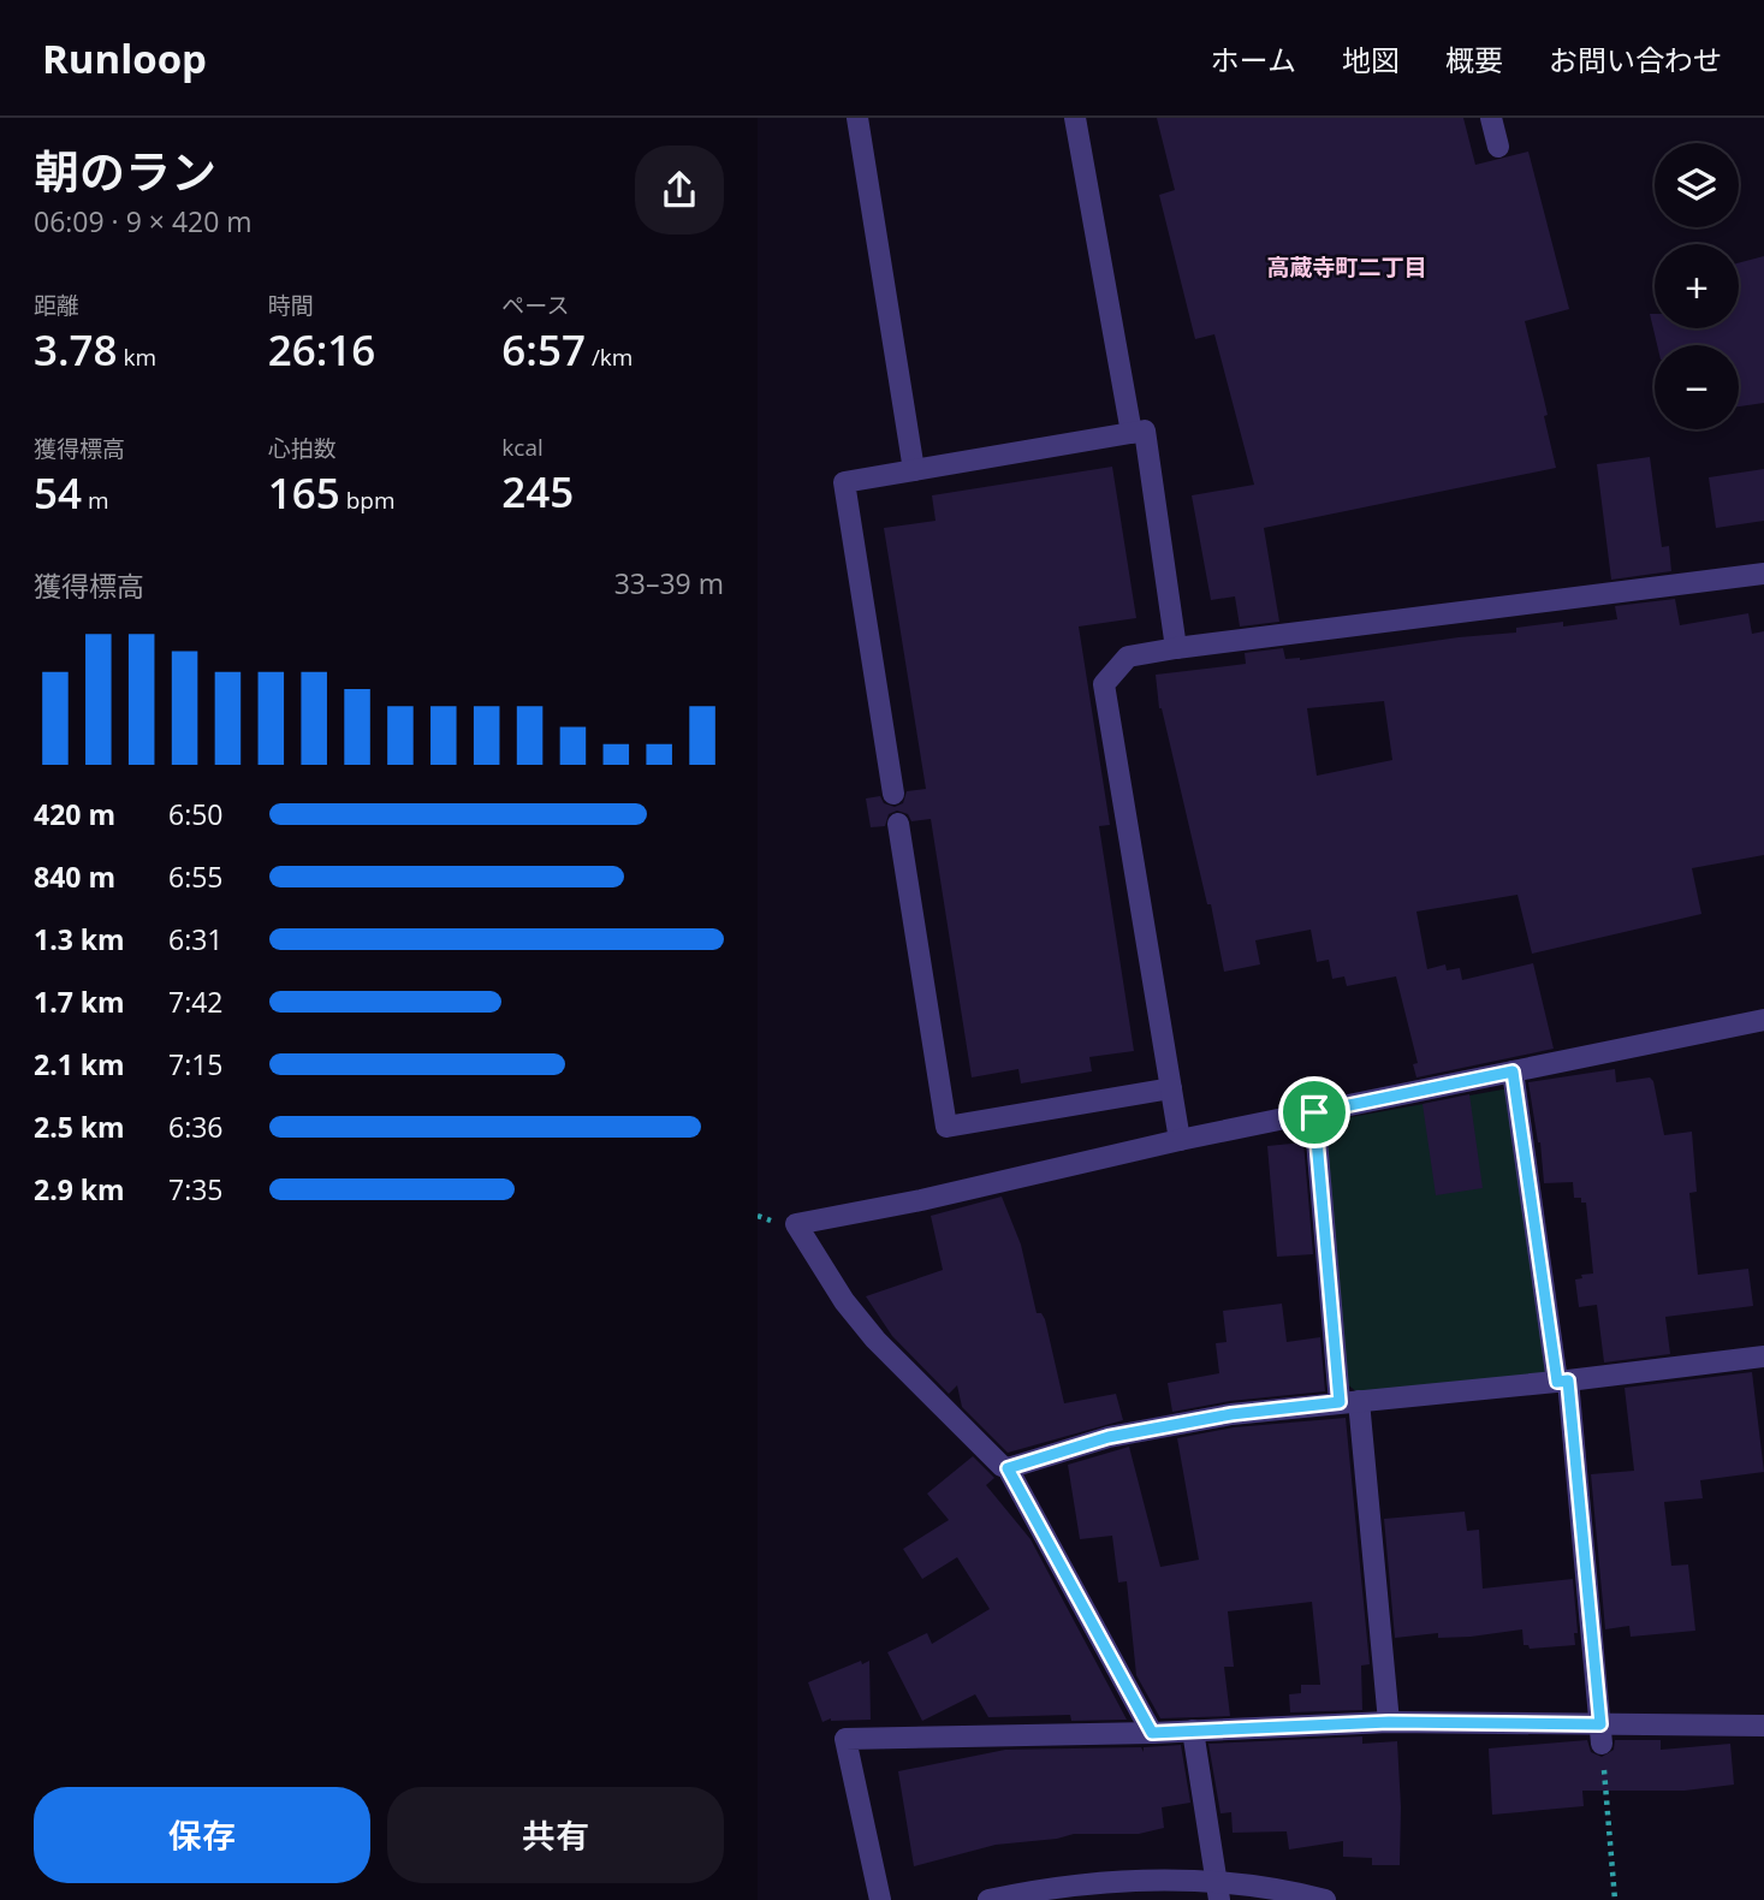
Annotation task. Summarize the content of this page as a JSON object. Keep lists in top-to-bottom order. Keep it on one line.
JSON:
{"districts":["高蔵寺町二丁目"],"page":{"header":"Runloop","nav":["ホーム","地図","概要","お問い合わせ"],"heading":["朝のラン","06:09 · 9 × 420 m"],"map_buttons":["+","−"],"stats":[["距離","3.78 km"],["時間","26:16"],["ペース","6:57 /km"],["獲得標高","54 m"],["心拍数","165 bpm"],["kcal","245"]],"chart":["獲得標高","33–39 m"],"list":[{"name":"420 m","note":"6:50"},{"name":"840 m","note":"6:55"},{"name":"1.3 km","note":"6:31"},{"name":"1.7 km","note":"7:42"},{"name":"2.1 km","note":"7:15"},{"name":"2.5 km","note":"6:36"},{"name":"2.9 km","note":"7:35"}],"buttons":["保存","共有"]}}
